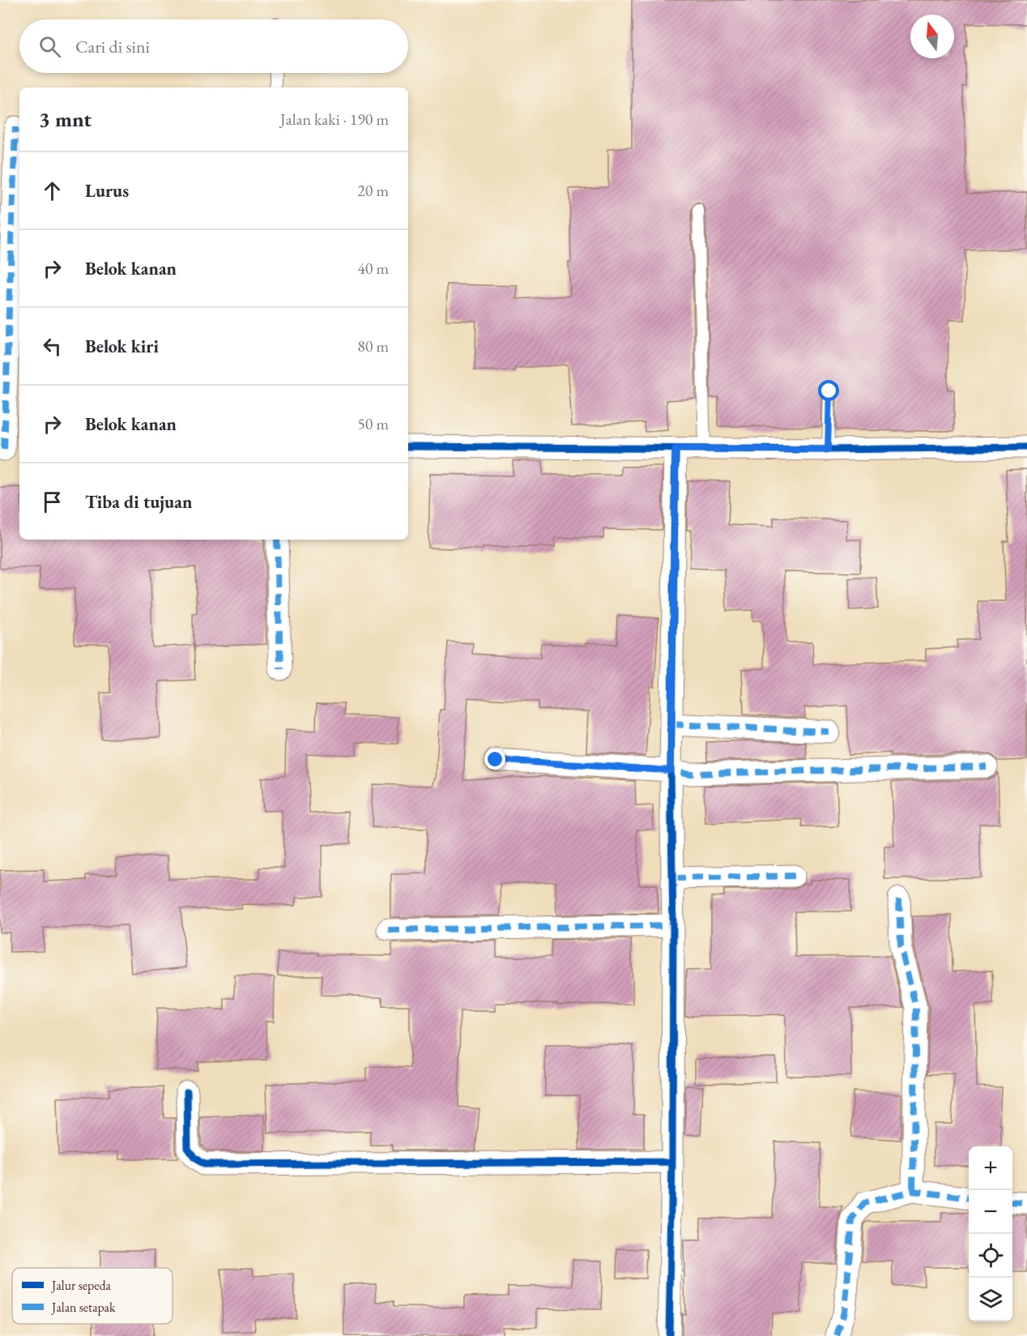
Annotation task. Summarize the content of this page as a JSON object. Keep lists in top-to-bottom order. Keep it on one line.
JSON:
{"legend":["Jalur sepeda","Jalan setapak"],"north":"top","page":{"search":"Cari di sini","heading":["3 mnt","Jalan kaki · 190 m"],"list":[["Lurus","20 m"],["Belok kanan","40 m"],["Belok kiri","80 m"],["Belok kanan","50 m"],"Tiba di tujuan"],"map_buttons":["+","−"]}}
